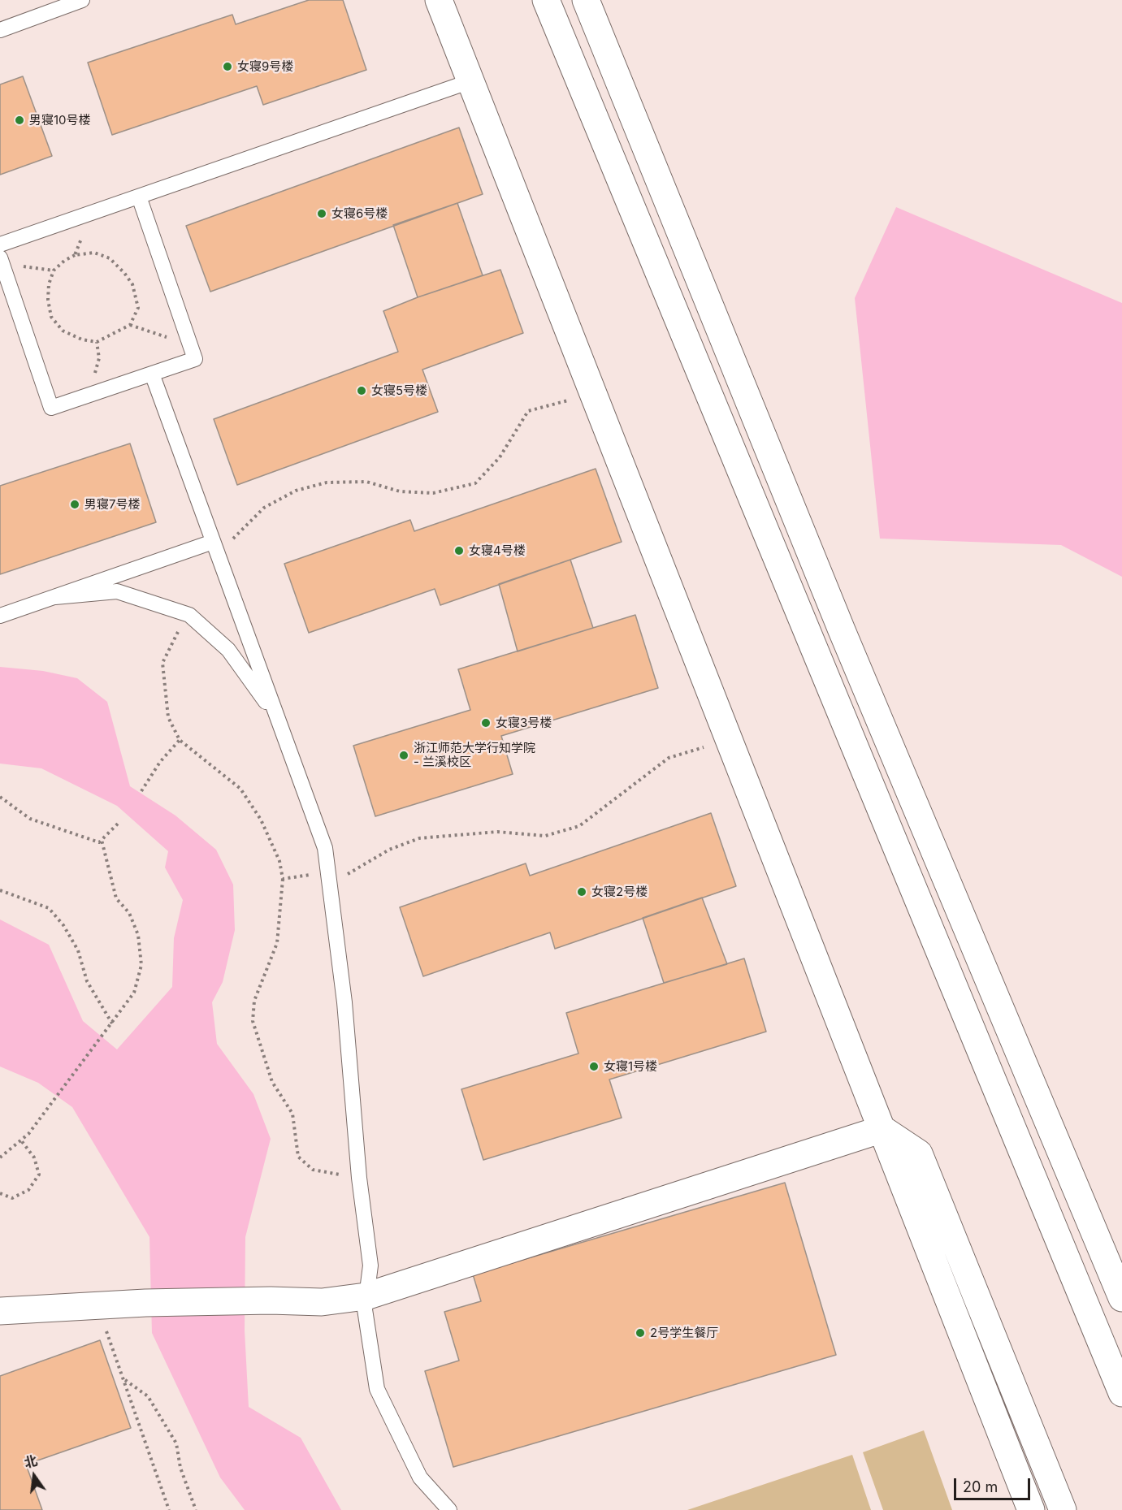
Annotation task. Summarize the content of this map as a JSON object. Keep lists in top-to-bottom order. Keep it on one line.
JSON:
{"places":["女寝9号楼","男寝10号楼","女寝6号楼","女寝5号楼","男寝7号楼","女寝4号楼","女寝3号楼","浙江师范大学行知学院 - 兰溪校区","女寝2号楼","女寝1号楼","2号学生餐厅"],"scale_bar":"20 m","north":"top"}
